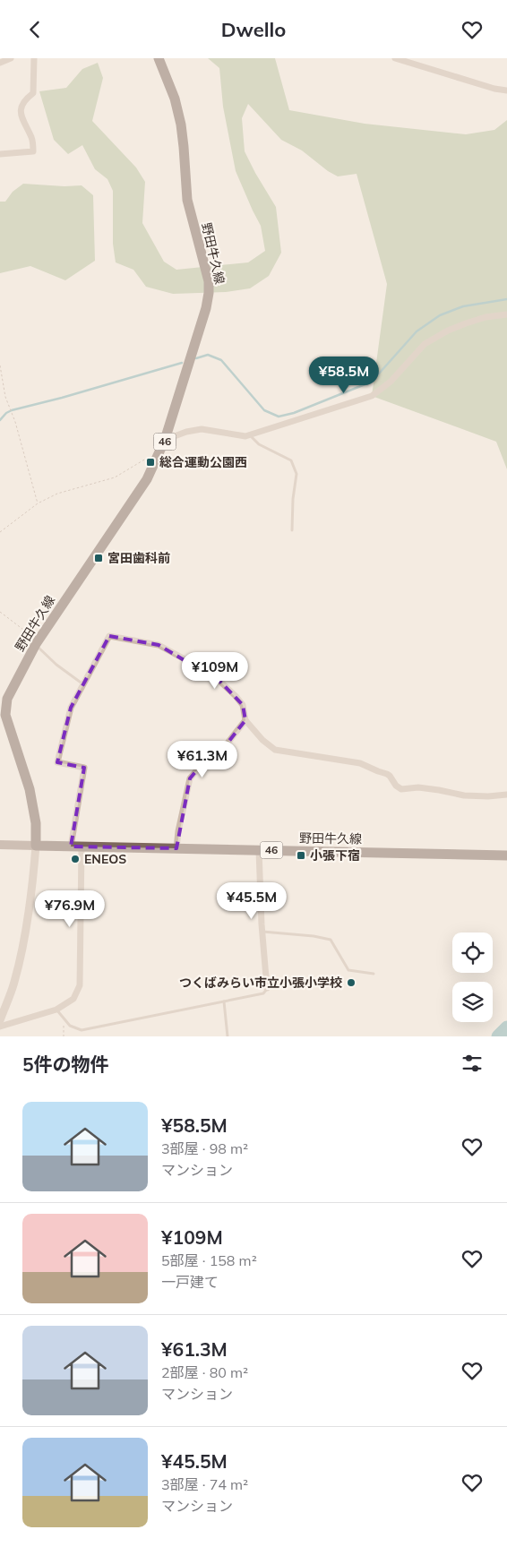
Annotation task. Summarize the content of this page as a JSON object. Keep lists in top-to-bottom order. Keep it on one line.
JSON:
{"streets":{"main road":["野田牛久線","46"]},"places":{"transit":["総合運動公園西","宮田歯科前","小張下宿"],"other":["ENEOS","つくばみらい市立小張小学校"]},"page":{"header":"Dwello","price":["¥58.5M","¥109M","¥61.3M","¥45.5M","¥76.9M"],"heading":"5件の物件","list":[{"name":"¥58.5M","note":"3部屋 · 98 m² · マンション"},{"name":"¥109M","note":"5部屋 · 158 m² · 一戸建て"},{"name":"¥61.3M","note":"2部屋 · 80 m² · マンション"},{"name":"¥45.5M","note":"3部屋 · 74 m² · マンション"}]}}
